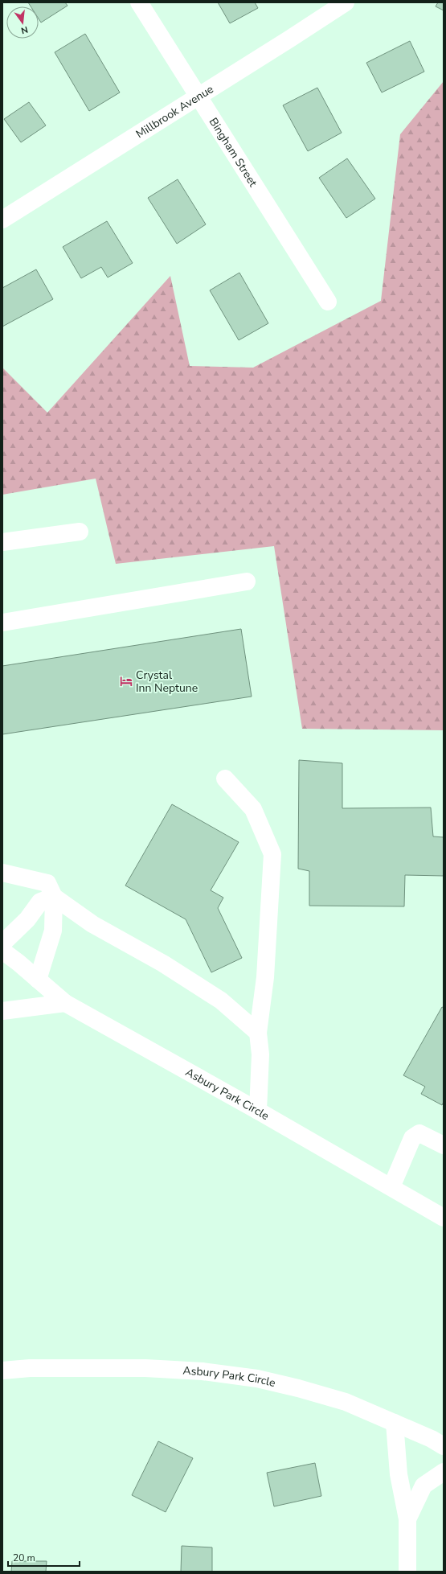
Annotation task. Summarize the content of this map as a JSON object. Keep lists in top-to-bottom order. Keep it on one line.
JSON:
{"streets":{"main road":["Millbrook Avenue","Bingham Street","Asbury Park Circle"]},"crossings":[["Millbrook Avenue","Bingham Street"]],"places":{"hotel":["Crystal Inn Neptune"]},"scale_bar":"20 m","north":"bottom"}
